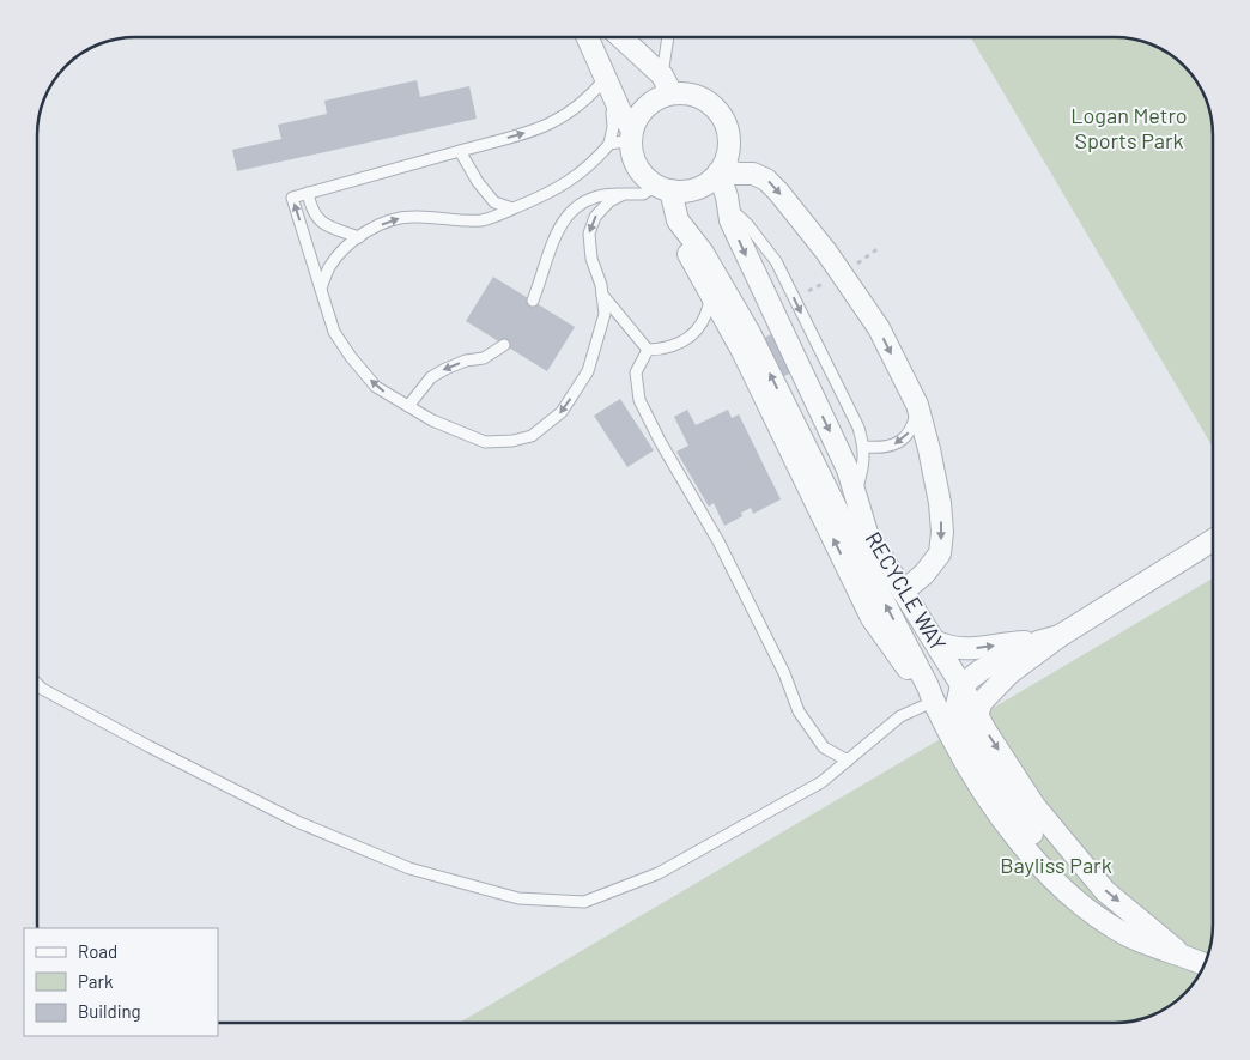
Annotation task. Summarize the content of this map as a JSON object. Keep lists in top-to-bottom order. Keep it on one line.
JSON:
{"streets":{"street":["RECYCLE WAY"]},"parks":["Logan Metro Sports Park","Bayliss Park"],"legend":["Road","Park","Building"]}
